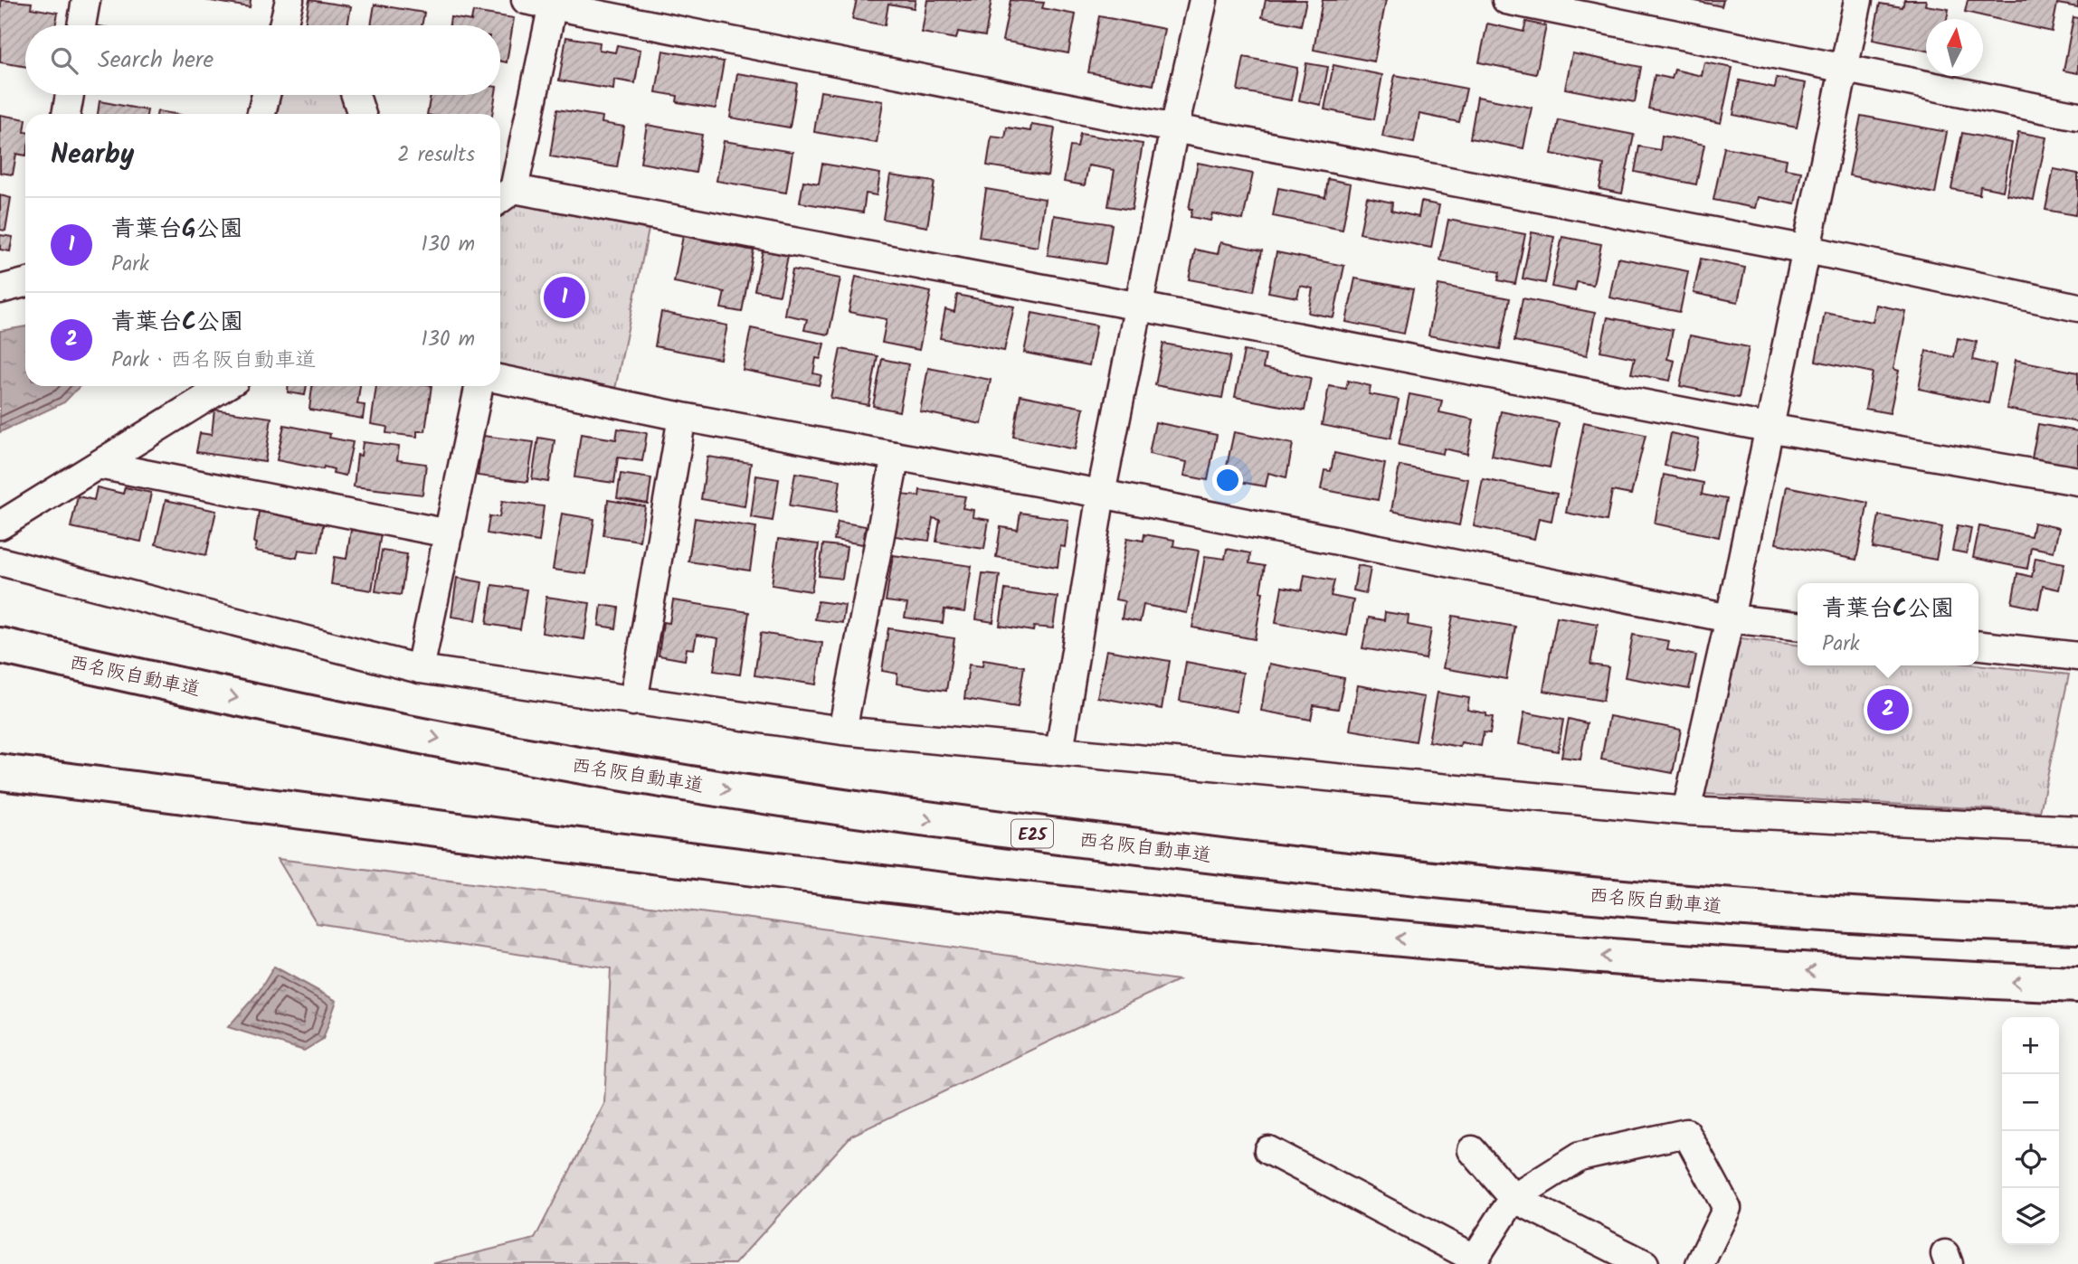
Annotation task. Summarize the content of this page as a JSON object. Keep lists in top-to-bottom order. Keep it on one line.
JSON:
{"streets":{"highway":["西名阪自動車道","E25"]},"north":"top","page":{"search":"Search here","heading":["Nearby","2 results"],"list":[{"mark":"1","name":"青葉台G公園","note":"Park","value":"130 m"},{"mark":"2","name":"青葉台C公園","note":"Park · 西名阪自動車道","value":"130 m"}],"pins":["1","2"],"popup":["青葉台C公園","Park"],"map_buttons":["+","−"]}}
